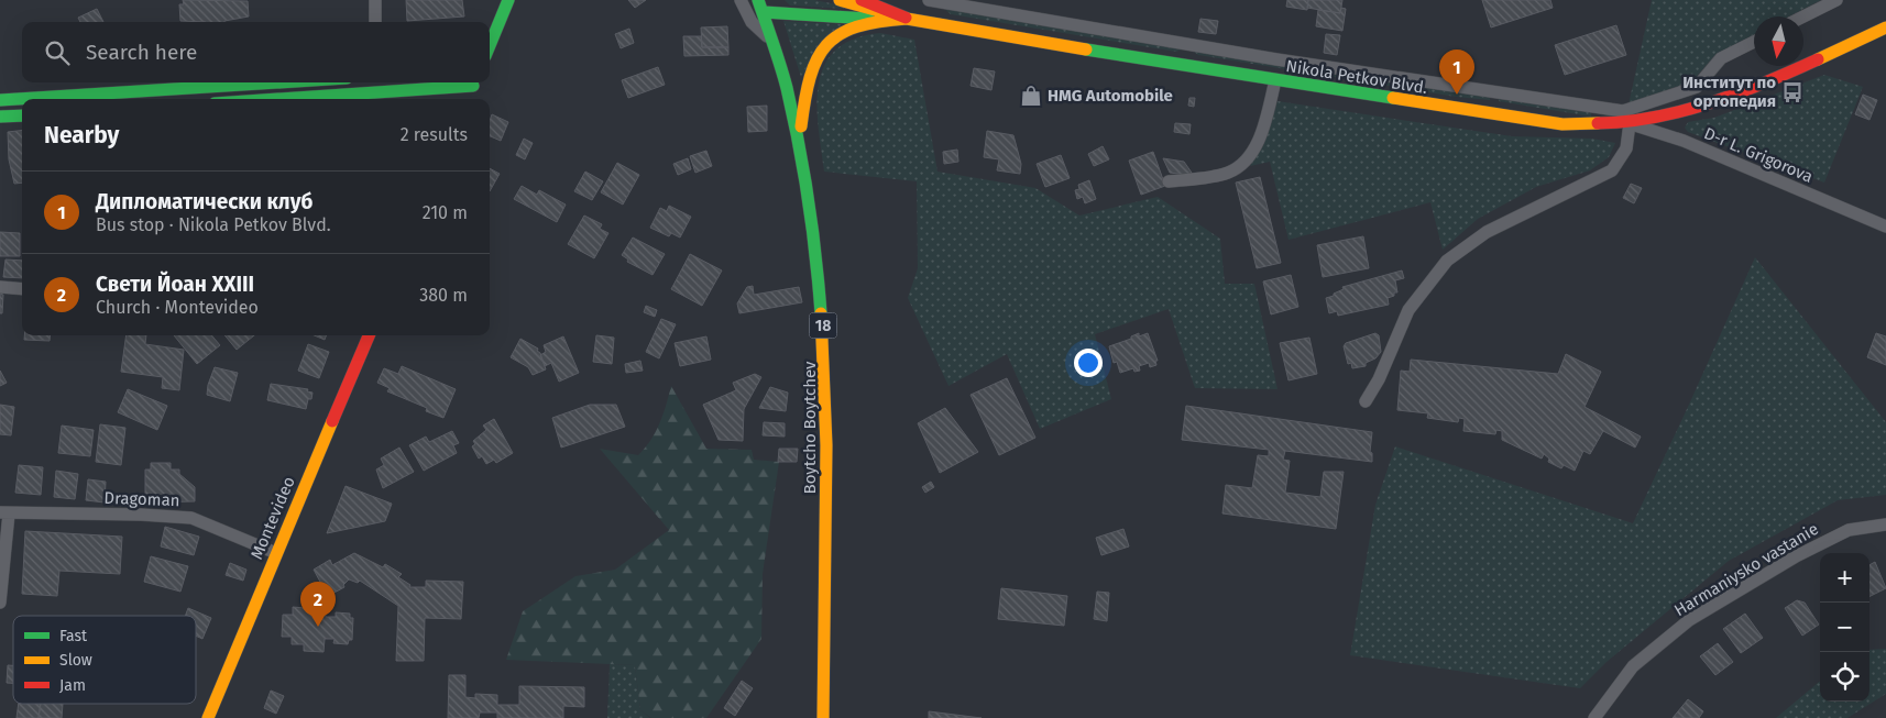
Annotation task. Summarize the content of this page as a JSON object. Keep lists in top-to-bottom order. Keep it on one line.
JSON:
{"streets":{"main road":["Nikola Petkov Blvd.","18","Boytcho Boytchev","Montevideo"],"street":["D-r L. Grigorova","Dragoman","Harmaniysko vastanie"]},"crossings":[["Nikola Petkov Blvd.","D-r L. Grigorova"],["Nikola Petkov Blvd.","18"],["Nikola Petkov Blvd.","Boytcho Boytchev"],["18","Boytcho Boytchev"],["Dragoman","Montevideo"]],"places":{"bus stop":["Институт по ортопедия"],"shop":["HMG Automobile"]},"legend":["Fast","Slow","Jam"],"north":"bottom","page":{"search":"Search here","pins":["1","2"],"heading":["Nearby","2 results"],"list":[{"mark":"1","name":"Дипломатически клуб","note":"Bus stop · Nikola Petkov Blvd.","value":"210 m"},{"mark":"2","name":"Свети Йоан XXIII","note":"Church · Montevideo","value":"380 m"}],"map_buttons":["+","−"]}}
